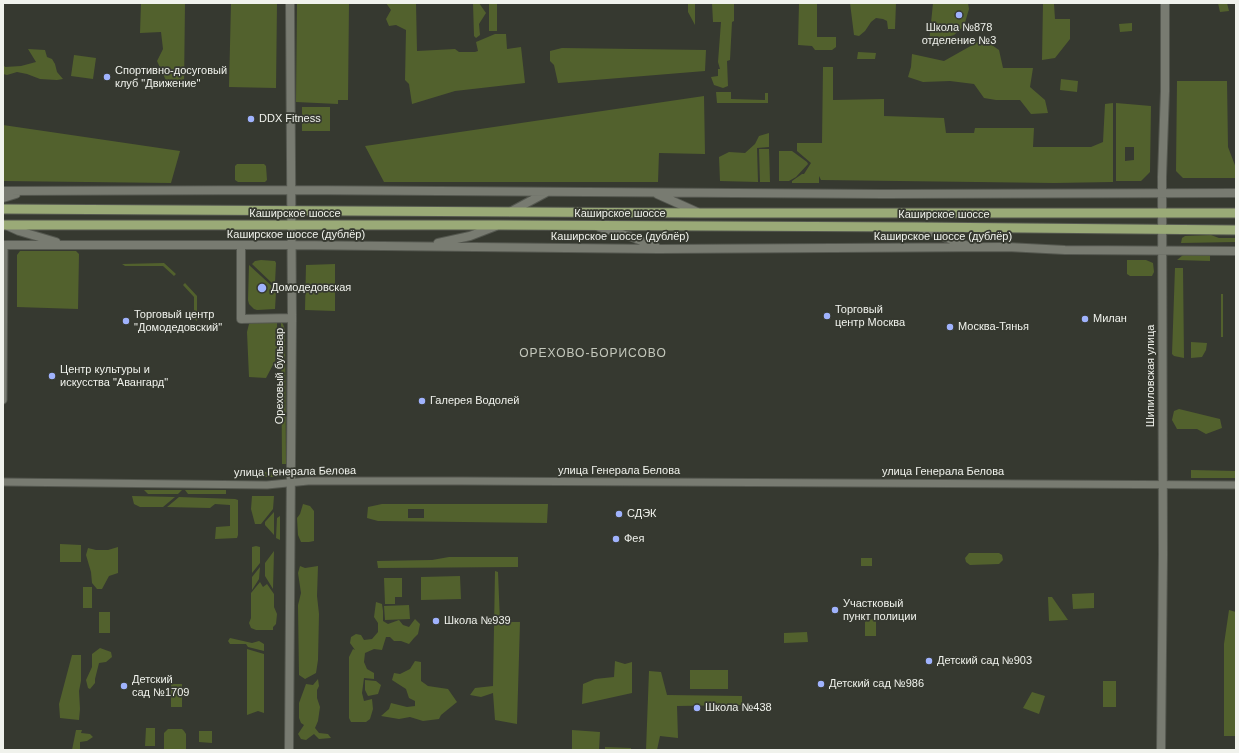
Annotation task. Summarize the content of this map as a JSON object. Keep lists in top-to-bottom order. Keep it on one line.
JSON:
{"streets":{"main road":["Каширское шоссе","Каширское шоссе (дублёр)","Ореховый бульвар","Шипиловская улица"],"street":["улица Генерала Белова"]},"crossings":[["Каширское шоссе","Ореховый бульвар"],["Каширское шоссе","Шипиловская улица"],["Каширское шоссе (дублёр)","Ореховый бульвар"],["Каширское шоссе (дублёр)","Шипиловская улица"],["Ореховый бульвар","улица Генерала Белова"],["Шипиловская улица","улица Генерала Белова"]],"districts":["ОРЕХОВО-БОРИСОВО"],"places":["Школа №878 отделение №3","Спортивно-досуговый клуб \"Движение\"","DDX Fitness","Домодедовская","Торговый центр Москва","Милан","Торговый центр \"Домодедовский\"","Москва-Тянья","Центр культуры и искусства \"Авангард\"","Галерея Водолей","СДЭК","Фея","Участковый пункт полиции","Школа №939","Детский сад №903","Детский сад №986","Детский сад №1709","Школа №438"]}
